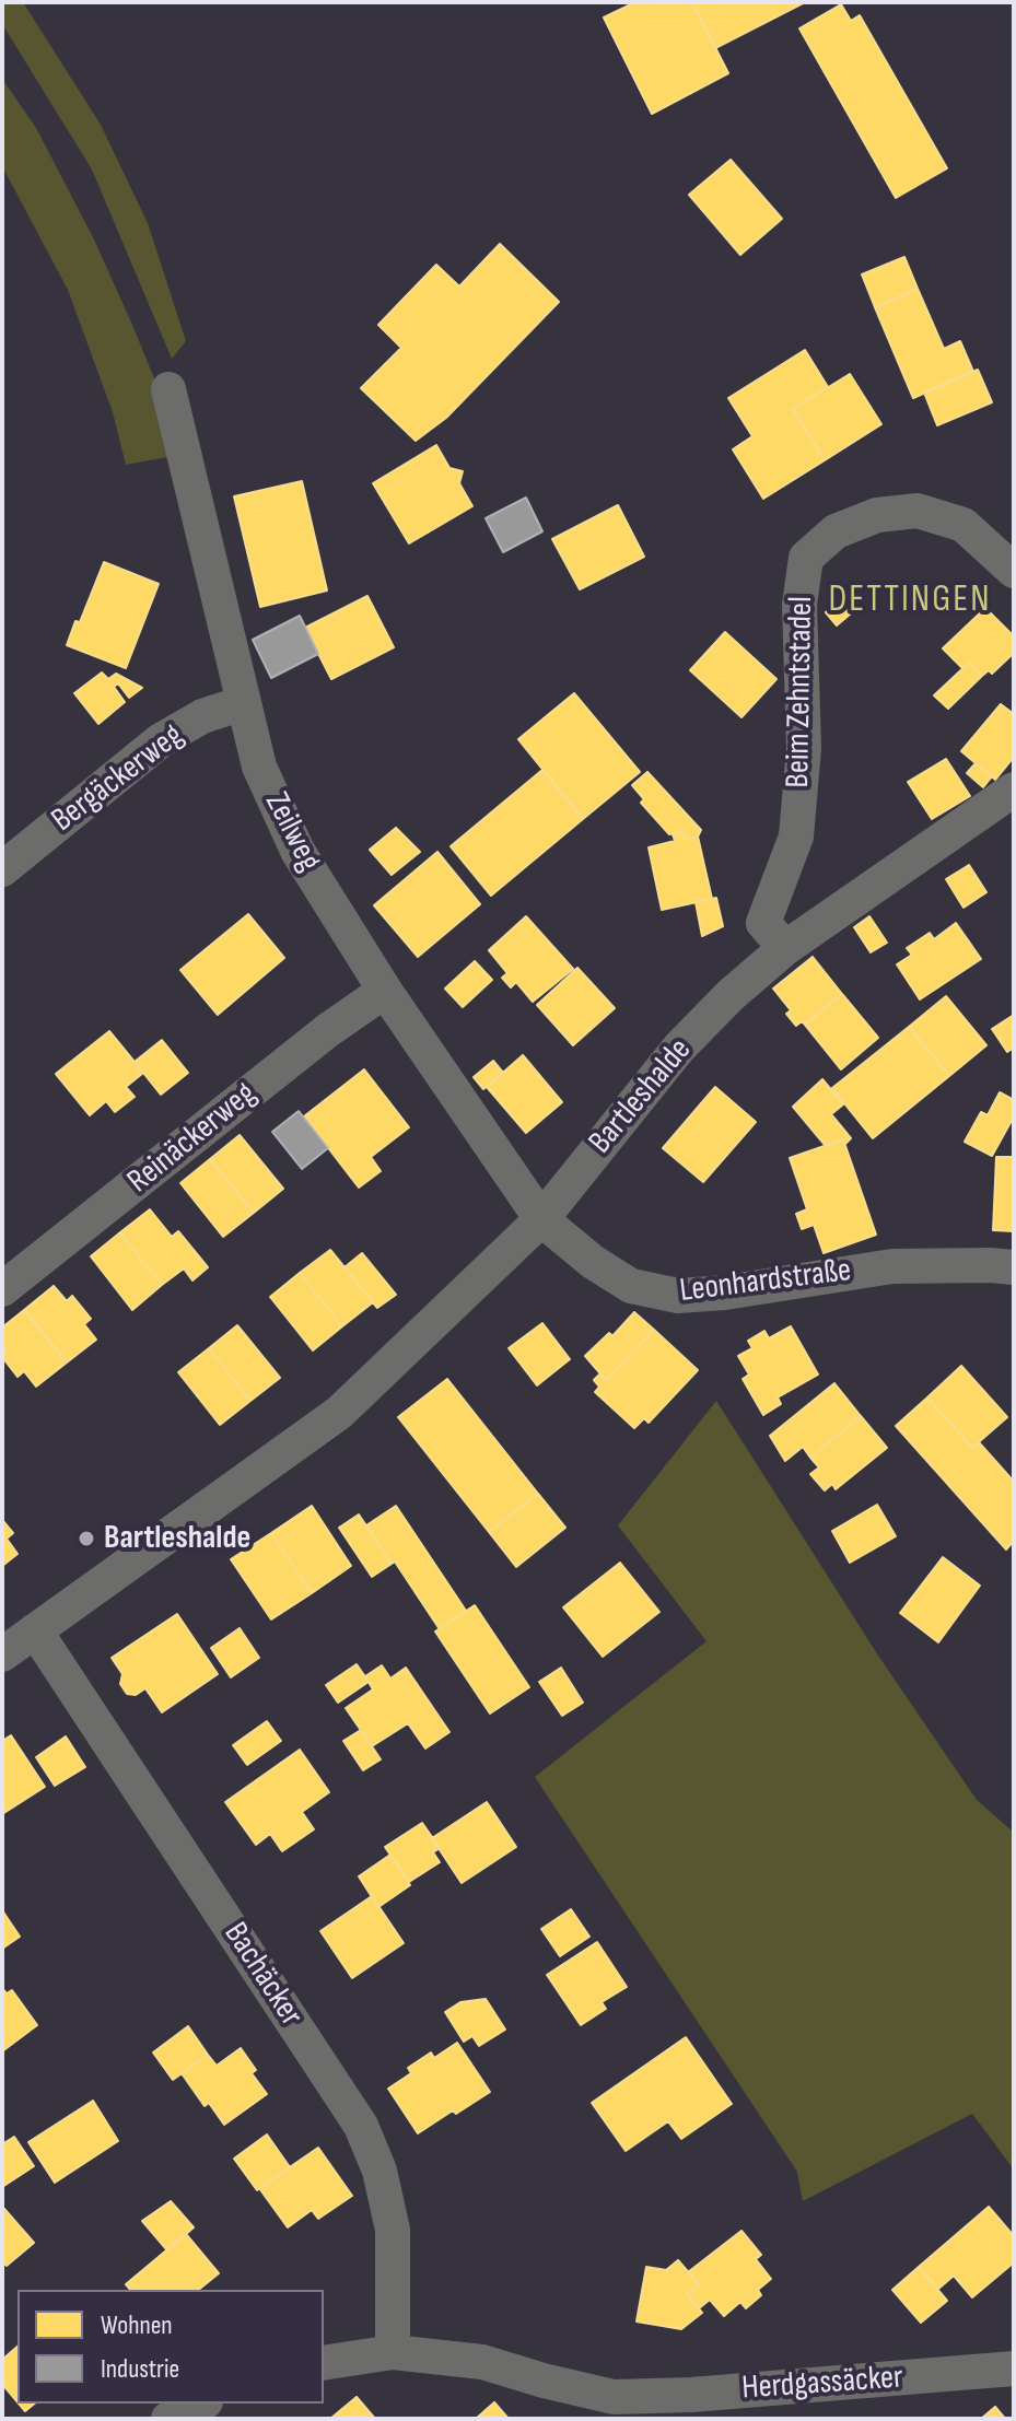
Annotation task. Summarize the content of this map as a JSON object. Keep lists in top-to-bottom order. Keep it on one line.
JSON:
{"streets":{"street":["Beim Zehntstadel","Bergäckerweg","Zeilweg","Bartleshalde","Reinäckerweg","Leonhardstraße","Bachäcker","Herdgassäcker"]},"crossings":[["Beim Zehntstadel","Bartleshalde"],["Bergäckerweg","Zeilweg"],["Zeilweg","Bartleshalde"],["Zeilweg","Reinäckerweg"],["Zeilweg","Leonhardstraße"],["Bartleshalde","Leonhardstraße"],["Bartleshalde","Bachäcker"],["Bachäcker","Herdgassäcker"]],"districts":["DETTINGEN"],"places":["Bartleshalde"],"legend":["Wohnen","Industrie"]}
